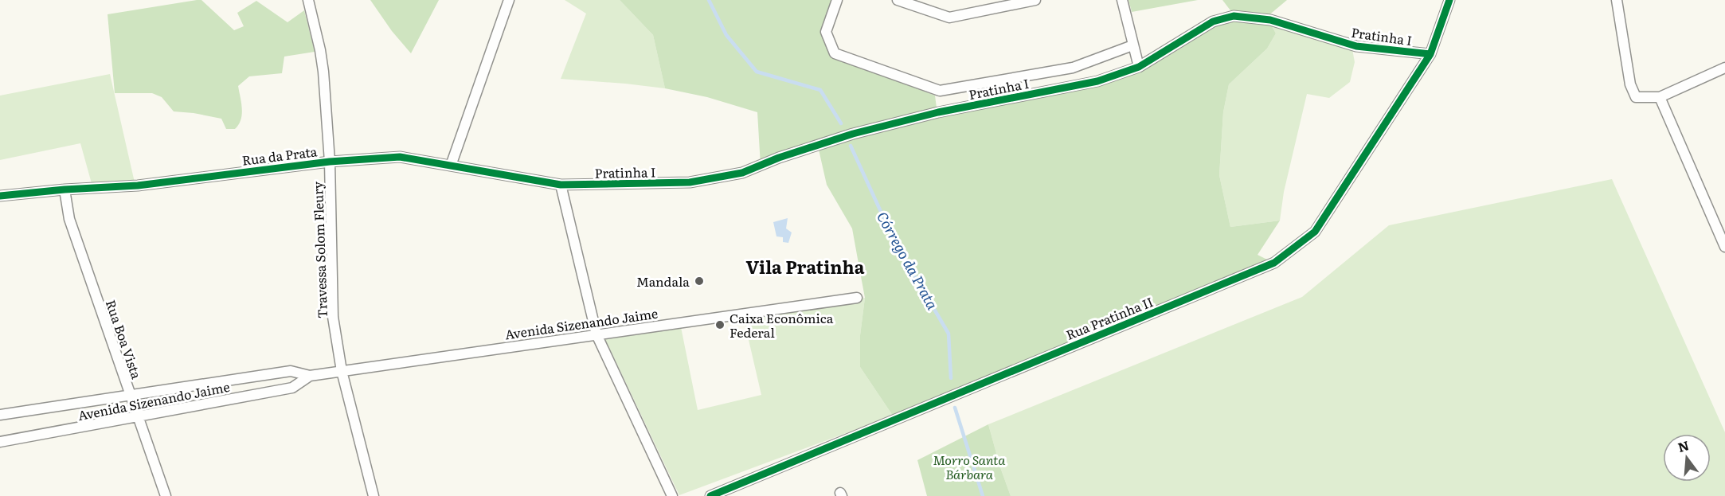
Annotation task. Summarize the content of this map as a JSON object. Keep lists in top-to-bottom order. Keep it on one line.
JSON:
{"streets":{"street":["Pratinha I","Rua da Prata","Travessa Solom Fleury","Rua Pratinha II","Avenida Sizenando Jaime","Rua Boa Vista"]},"crossings":[["Pratinha I","Rua da Prata"],["Pratinha I","Rua Pratinha II"],["Rua da Prata","Travessa Solom Fleury"],["Rua da Prata","Rua Boa Vista"],["Travessa Solom Fleury","Avenida Sizenando Jaime"],["Avenida Sizenando Jaime","Rua Boa Vista"]],"districts":["Vila Pratinha"],"water":["Córrego da Prata"],"parks":["Morro Santa Bárbara"],"places":["Mandala","Caixa Econômica Federal"],"north":"top"}
